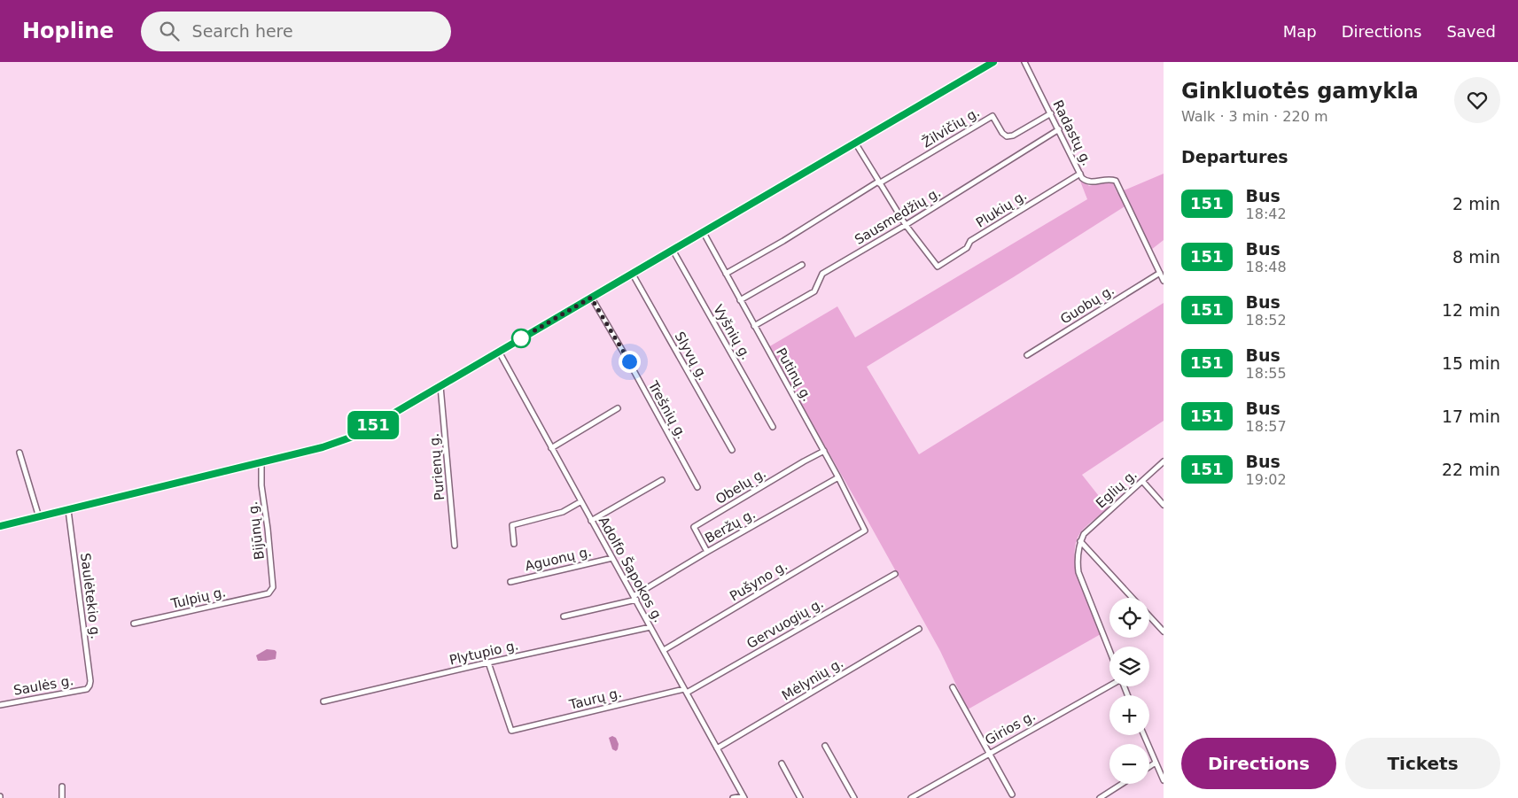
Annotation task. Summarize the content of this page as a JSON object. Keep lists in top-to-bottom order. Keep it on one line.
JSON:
{"streets":{"street":["Žilvičių g.","Radastų g.","Plukių g.","Sausmedžių g.","Guobų g.","Vyšnių g.","Slyvų g.","Putinų g.","Trešnių g.","Purienų g.","Obelų g.","Eglių g.","Beržų g.","Bijūnų g.","Aguonų g.","Adolfo Šapokos g.","Pušyno g.","Saulėtekio g.","Tulpių g.","Gervuogių g.","Plytupio g.","Mėlynių g.","Saulės g.","Taurų g.","Girios g."]},"crossings":[["Žilvičių g.","Radastų g."],["Žilvičių g.","Putinų g."],["Radastų g.","Plukių g."],["Radastų g.","Sausmedžių g."],["Radastų g.","Guobų g."],["Plukių g.","Sausmedžių g."],["Sausmedžių g.","Putinų g."],["Putinų g.","Obelų g."],["Putinų g.","Beržų g."],["Putinų g.","Pušyno g."],["Obelų g.","Beržų g."],["Beržų g.","Adolfo Šapokos g."],["Bijūnų g.","Tulpių g."],["Aguonų g.","Adolfo Šapokos g."],["Adolfo Šapokos g.","Pušyno g."],["Adolfo Šapokos g.","Gervuogių g."],["Adolfo Šapokos g.","Plytupio g."],["Adolfo Šapokos g.","Mėlynių g."],["Adolfo Šapokos g.","Taurų g."],["Saulėtekio g.","Saulės g."],["Gervuogių g.","Taurų g."],["Plytupio g.","Taurų g."]],"lines":["bus line 151"],"page":{"header":"Hopline","search":"Search here","nav":["Map","Directions","Saved"],"on_map":"151","heading":[["Ginkluotės gamykla","Walk · 3 min · 220 m"],"Departures"],"list":[{"mark":"151","name":"Bus","note":"18:42","value":"2 min"},{"mark":"151","name":"Bus","note":"18:48","value":"8 min"},{"mark":"151","name":"Bus","note":"18:52","value":"12 min"},{"mark":"151","name":"Bus","note":"18:55","value":"15 min"},{"mark":"151","name":"Bus","note":"18:57","value":"17 min"},{"mark":"151","name":"Bus","note":"19:02","value":"22 min"}],"map_buttons":["+","−"],"buttons":["Directions","Tickets"]}}
